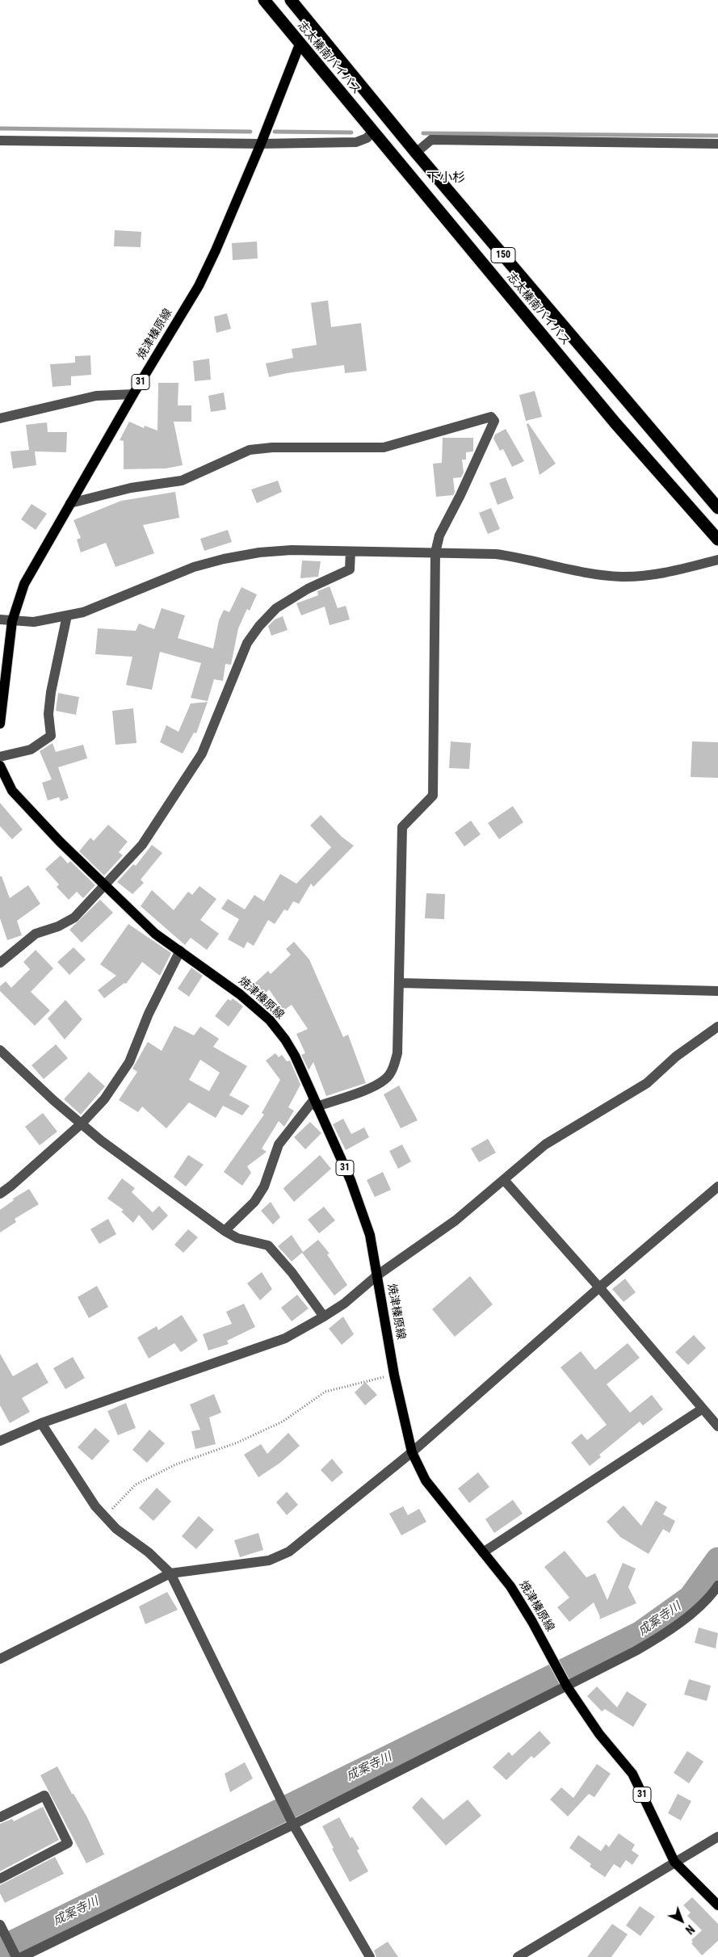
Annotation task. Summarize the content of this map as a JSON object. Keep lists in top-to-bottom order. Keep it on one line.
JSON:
{"streets":{"highway":["志太榛南バイパス","150"],"main road":["焼津榛原線","31"]},"crossings":[["志太榛南バイパス","焼津榛原線"]],"districts":["下小杉"],"water":["成案寺川"],"north":"bottom right"}
